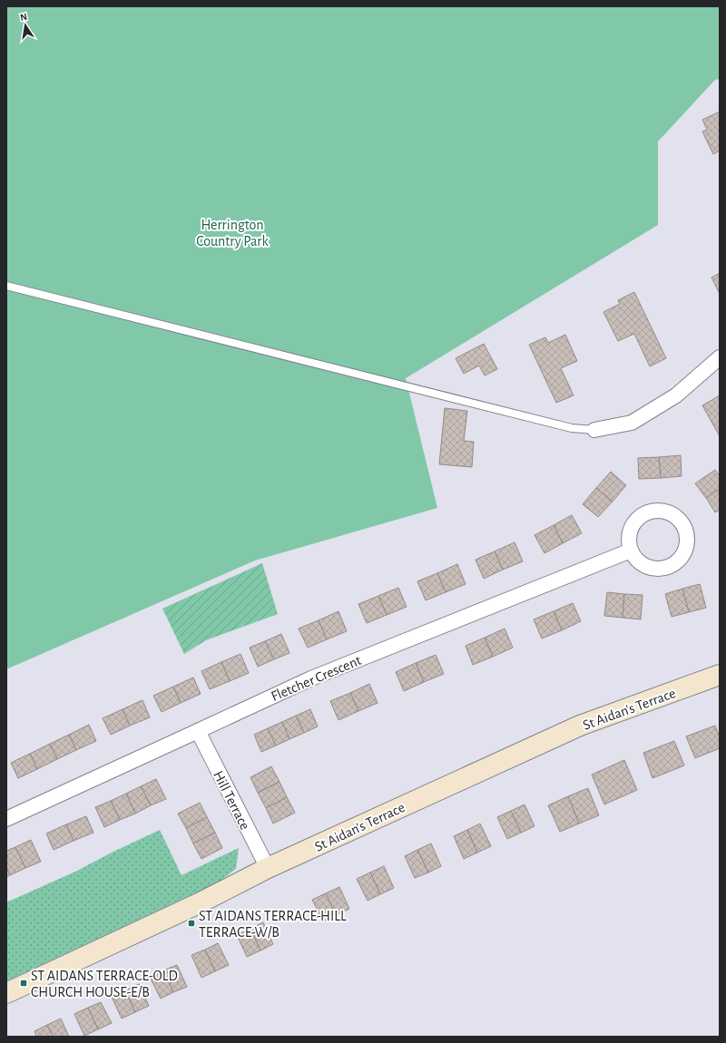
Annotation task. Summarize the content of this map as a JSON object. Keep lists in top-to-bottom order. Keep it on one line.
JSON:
{"streets":{"main road":["St Aidan's Terrace"],"street":["Fletcher Crescent","Hill Terrace"]},"crossings":[["Fletcher Crescent","Hill Terrace"],["St Aidan's Terrace","Hill Terrace"]],"parks":["Herrington Country Park"],"places":{"transit":["ST AIDANS TERRACE-HILL TERRACE-W/B","ST AIDANS TERRACE-OLD CHURCH HOUSE-E/B"]},"north":"top"}
